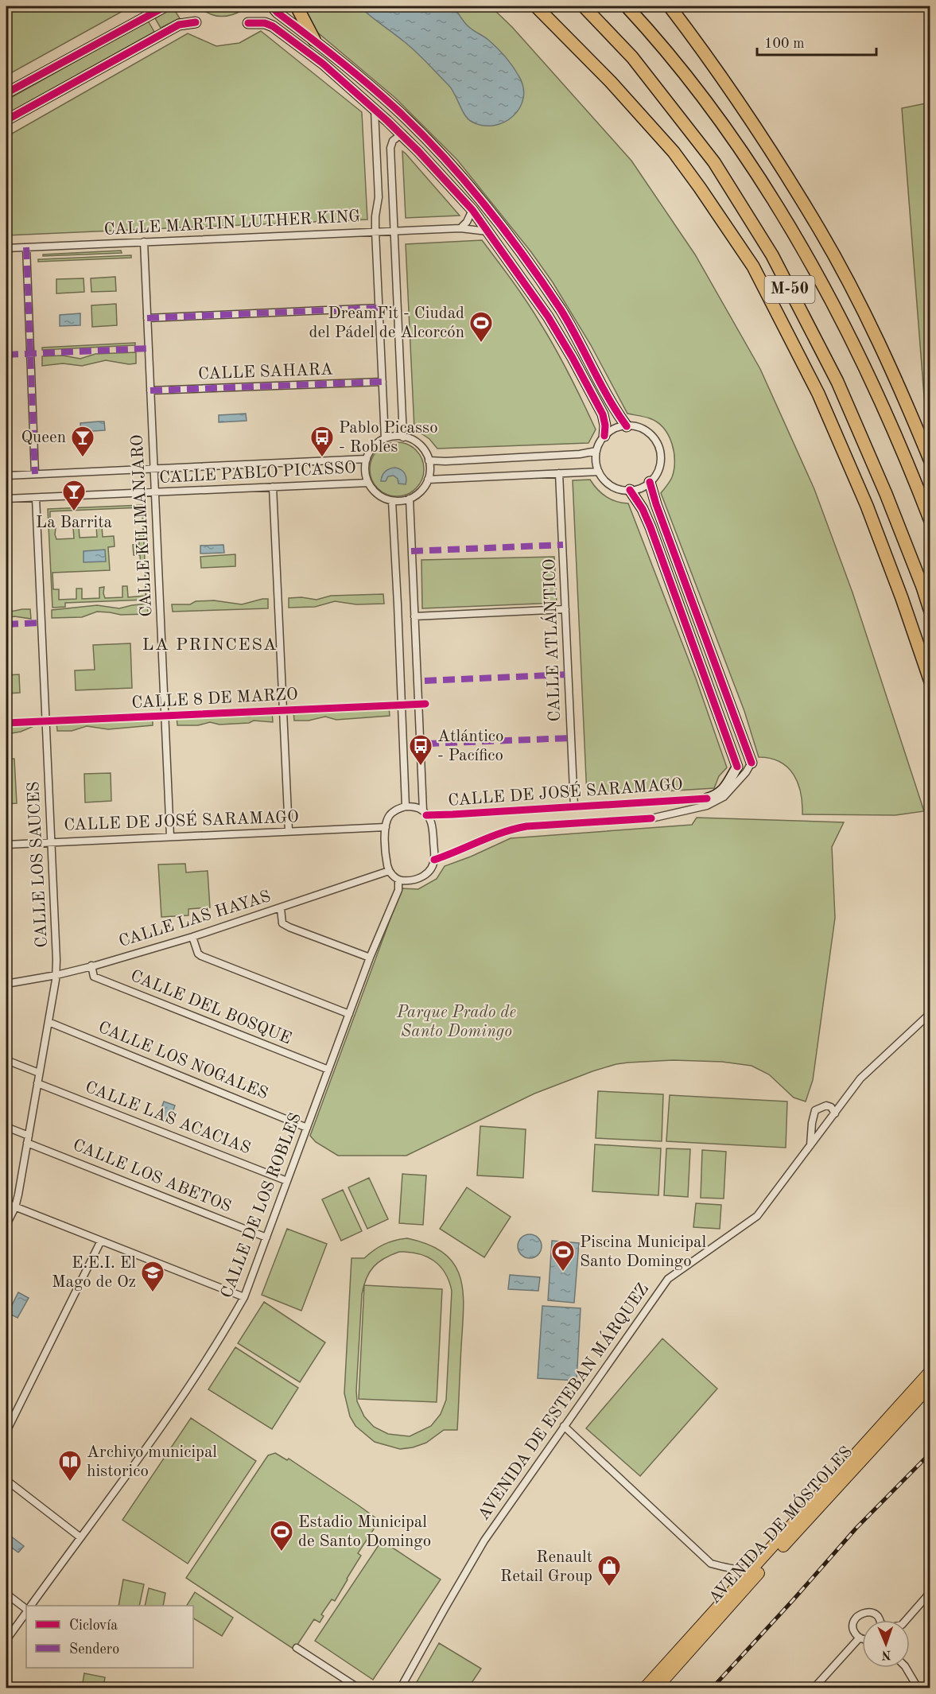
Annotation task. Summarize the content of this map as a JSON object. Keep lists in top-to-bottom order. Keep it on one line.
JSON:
{"streets":{"highway":["M-50"],"main road":["AVENIDA DE MÓSTOLES"],"street":["CALLE MARTIN LUTHER KING","CALLE SAHARA","CALLE PABLO PICASSO","CALLE KILIMANJARO","CALLE ATLÁNTICO","CALLE DE JOSÉ SARAMAGO","CALLE LOS SAUCES","CALLE LAS HAYAS","CALLE DEL BOSQUE","CALLE LOS NOGALES","CALLE LAS ACACIAS","CALLE LOS ABETOS","CALLE DE LOS ROBLES","AVENIDA DE ESTEBAN MÁRQUEZ"],"cycle path":["CALLE 8 DE MARZO"]},"crossings":[["CALLE MARTIN LUTHER KING","CALLE KILIMANJARO"],["CALLE SAHARA","CALLE KILIMANJARO"],["CALLE PABLO PICASSO","CALLE KILIMANJARO"],["CALLE PABLO PICASSO","CALLE LOS SAUCES"],["CALLE KILIMANJARO","CALLE DE JOSÉ SARAMAGO"],["CALLE ATLÁNTICO","CALLE DE JOSÉ SARAMAGO"],["CALLE DE JOSÉ SARAMAGO","CALLE LOS SAUCES"],["CALLE DE JOSÉ SARAMAGO","CALLE LAS HAYAS"],["CALLE DE JOSÉ SARAMAGO","CALLE DE LOS ROBLES"],["CALLE LOS SAUCES","CALLE LAS HAYAS"],["CALLE LOS SAUCES","CALLE LOS NOGALES"],["CALLE LOS SAUCES","CALLE LAS ACACIAS"],["CALLE LOS SAUCES","CALLE LOS ABETOS"],["CALLE LAS HAYAS","CALLE DEL BOSQUE"],["CALLE LAS HAYAS","CALLE DE LOS ROBLES"],["CALLE DEL BOSQUE","CALLE DE LOS ROBLES"],["CALLE LOS NOGALES","CALLE DE LOS ROBLES"],["CALLE LAS ACACIAS","CALLE DE LOS ROBLES"],["CALLE LOS ABETOS","CALLE DE LOS ROBLES"],["AVENIDA DE ESTEBAN MÁRQUEZ","AVENIDA DE MÓSTOLES"]],"districts":["LA PRINCESA"],"parks":["Parque Prado de Santo Domingo"],"places":{"sports":["DreamFit - Ciudad del Pádel de Alcorcón","Piscina Municipal Santo Domingo","Estadio Municipal de Santo Domingo"],"bar":["Queen","La Barrita"],"bus stop":["Pablo Picasso - Robles","Atlántico - Pacífico"],"school or university":["E.E.I. El Mago de Oz"],"library":["Archivo municipal historico"],"shop":["Renault Retail Group"]},"legend":["Ciclovía","Sendero"],"scale_bar":"100 m","north":"bottom"}
